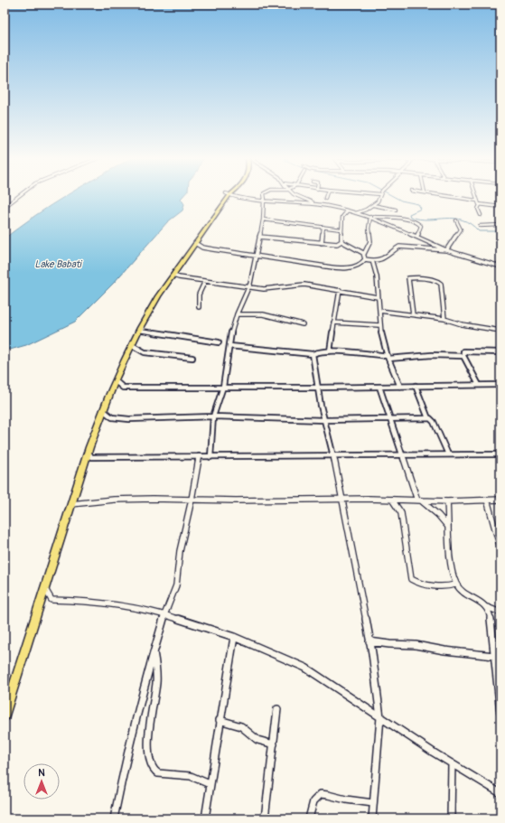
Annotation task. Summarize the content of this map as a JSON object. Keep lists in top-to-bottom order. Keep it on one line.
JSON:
{"water":["Lake Babati"],"north":"top"}
